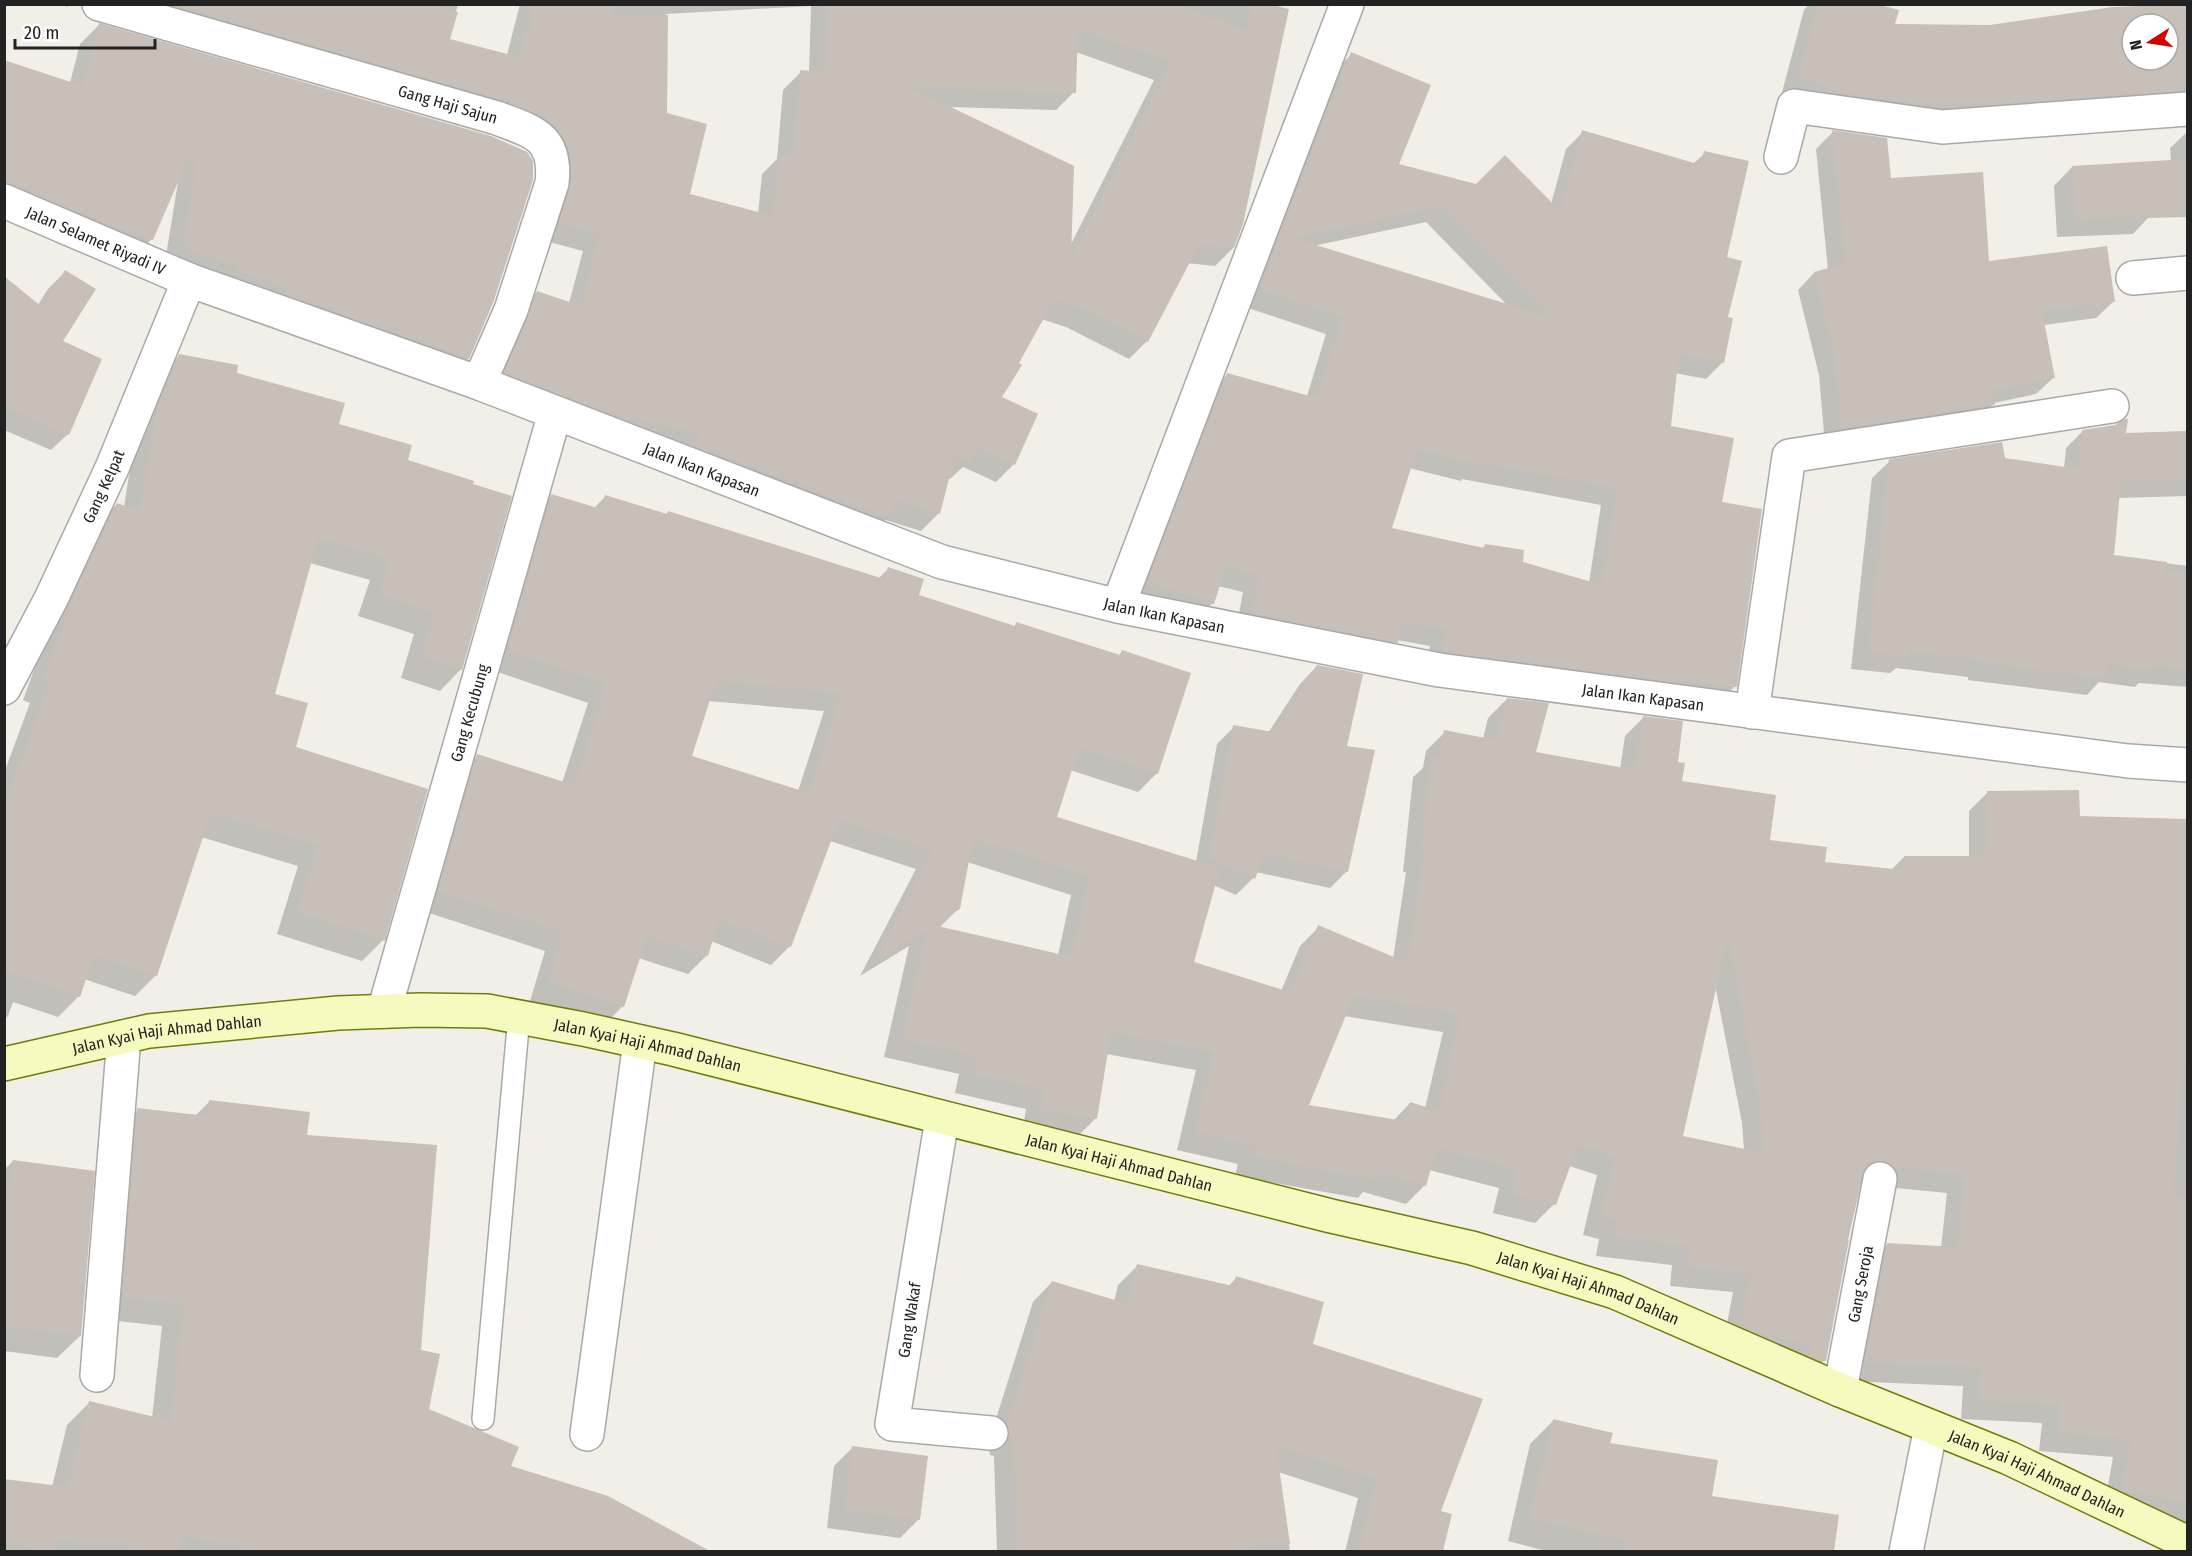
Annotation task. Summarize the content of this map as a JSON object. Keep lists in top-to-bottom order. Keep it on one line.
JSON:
{"streets":{"main road":["Jalan Kyai Haji Ahmad Dahlan"],"street":["Gang Haji Sajun","Jalan Selamet Riyadi IV","Jalan Ikan Kapasan","Gang Kelpat","Gang Kecubung","Gang Seroja","Gang Wakaf"]},"crossings":[["Gang Haji Sajun","Jalan Ikan Kapasan"],["Jalan Selamet Riyadi IV","Jalan Ikan Kapasan"],["Jalan Selamet Riyadi IV","Gang Kelpat"],["Jalan Ikan Kapasan","Gang Kelpat"],["Jalan Ikan Kapasan","Gang Kecubung"],["Gang Kecubung","Jalan Kyai Haji Ahmad Dahlan"],["Jalan Kyai Haji Ahmad Dahlan","Gang Seroja"],["Jalan Kyai Haji Ahmad Dahlan","Gang Wakaf"]],"scale_bar":"20 m","north":"left"}
